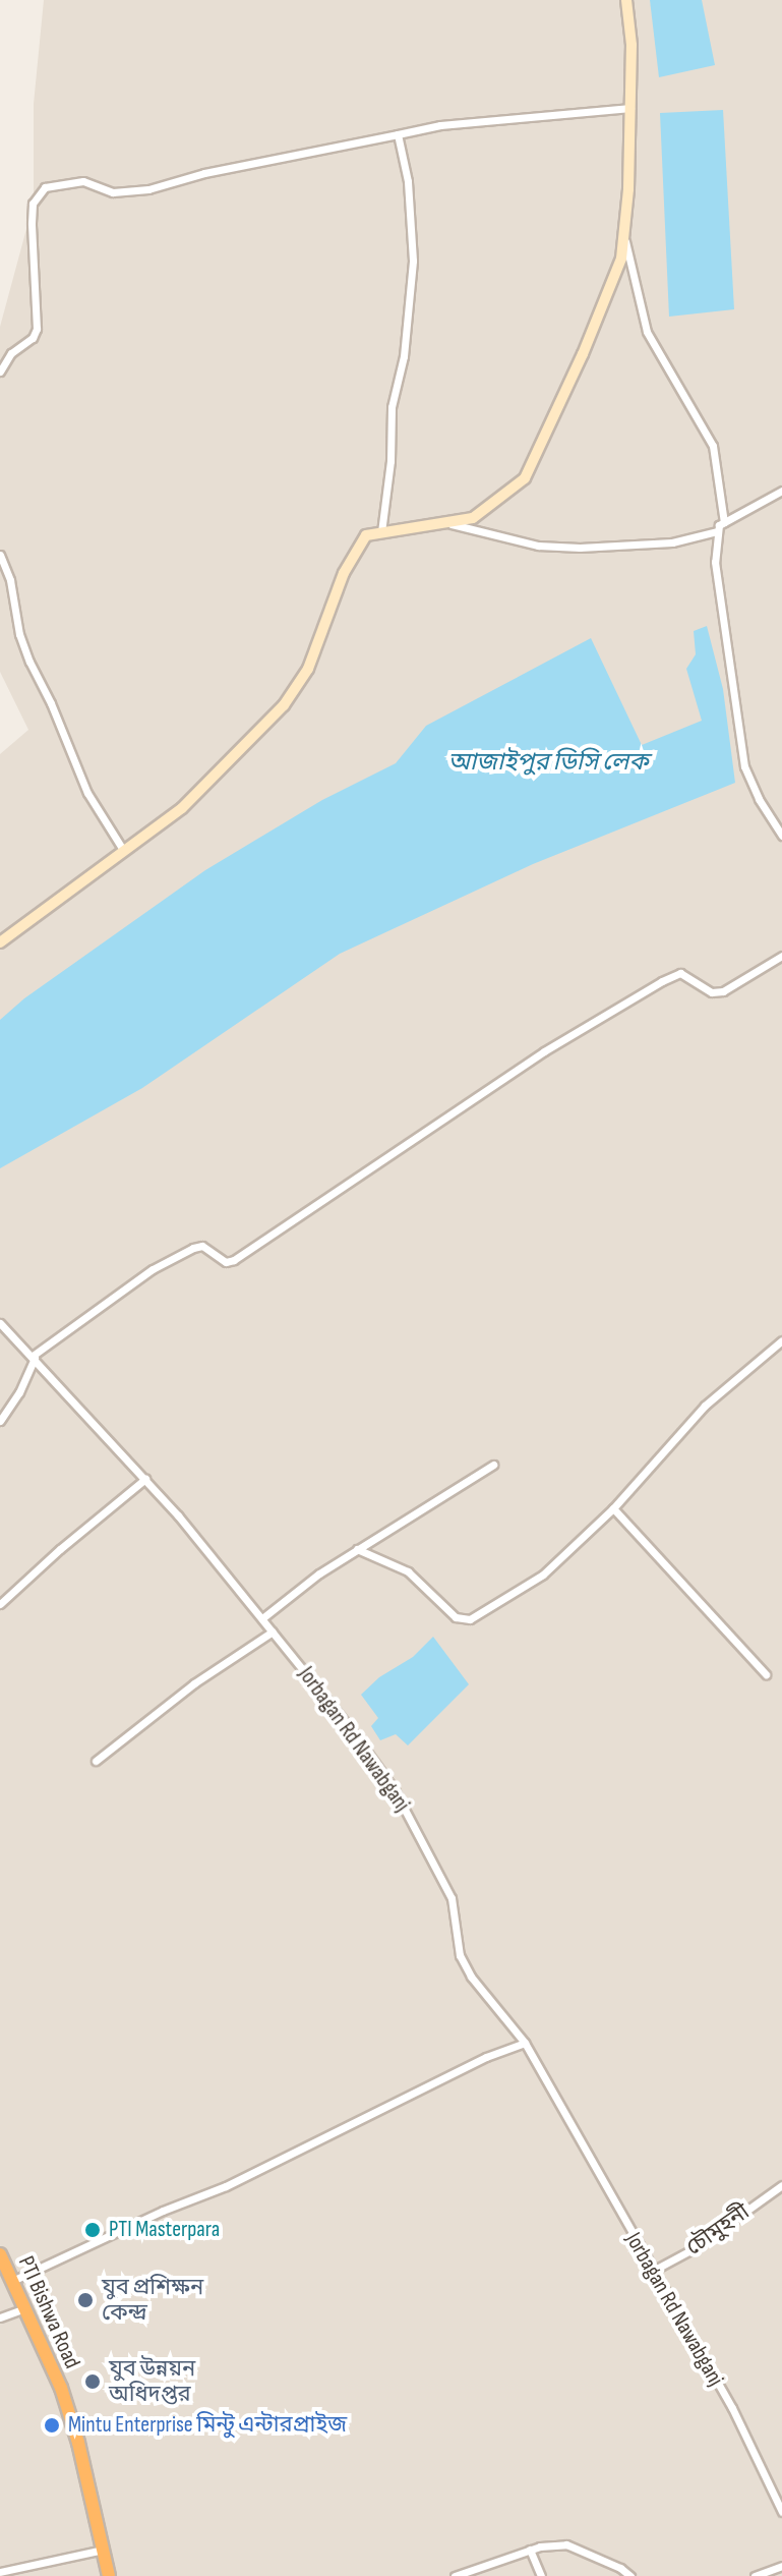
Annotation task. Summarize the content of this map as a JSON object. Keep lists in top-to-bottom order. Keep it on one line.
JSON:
{"streets":{"highway":["PTI Bishwa Road"],"street":["Jorbagan Rd Nawabganj","চৌমুহনী"]},"crossings":[["Jorbagan Rd Nawabganj","চৌমুহনী"]],"water":["আজাইপুর ডিসি লেক"],"places":["PTI Masterpara","যুব প্রশিক্ষন কেন্দ্র","যুব উন্নয়ন অধিদপ্তর","Mintu Enterprise মিন্টু এন্টারপ্রাইজ"]}
